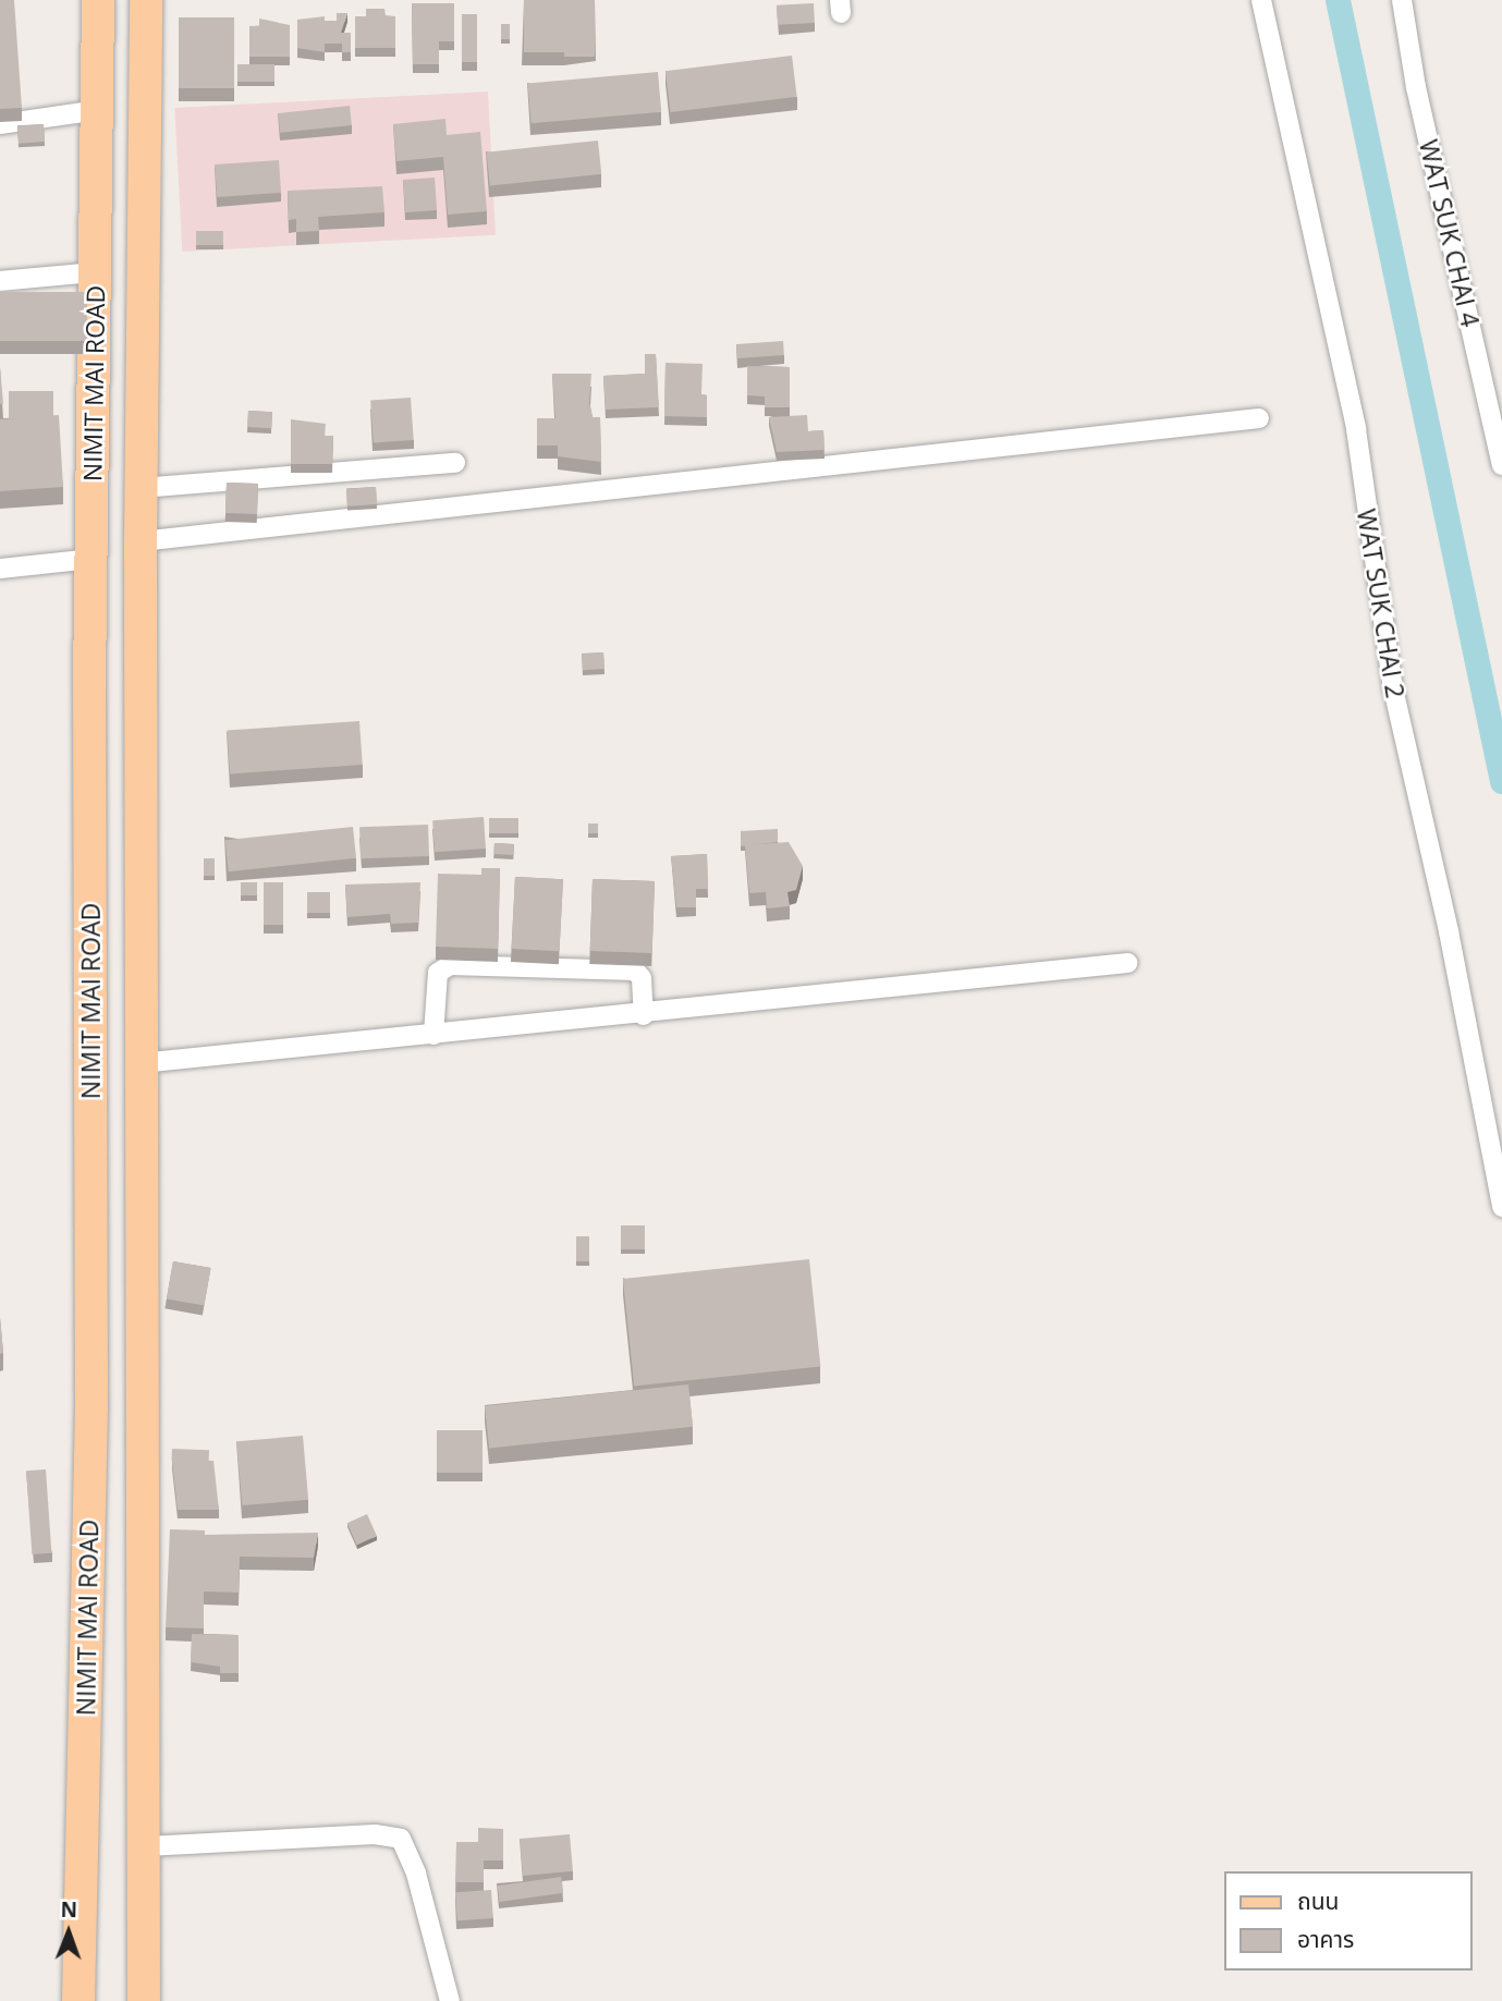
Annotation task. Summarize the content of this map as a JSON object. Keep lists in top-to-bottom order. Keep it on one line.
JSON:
{"streets":{"main road":["NIMIT MAI ROAD"],"street":["WAT SUK CHAI 4","WAT SUK CHAI 2"]},"legend":["ถนน","อาคาร"],"north":"top"}
